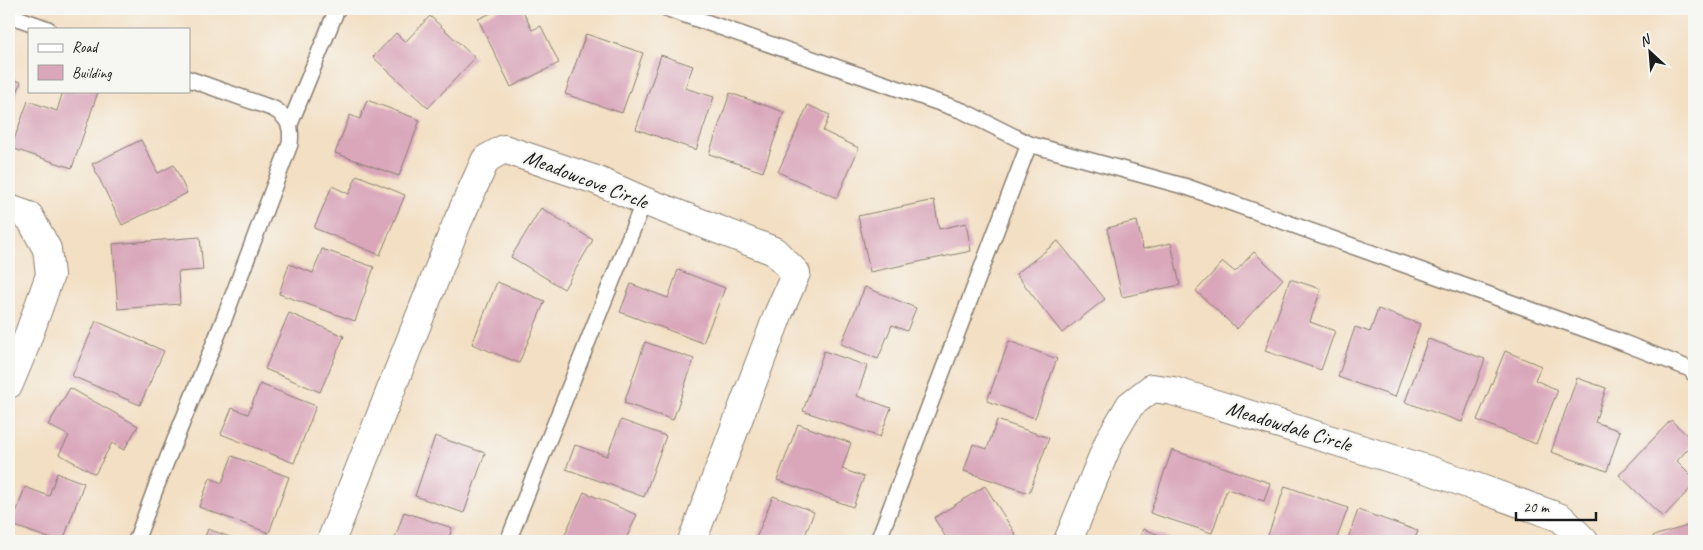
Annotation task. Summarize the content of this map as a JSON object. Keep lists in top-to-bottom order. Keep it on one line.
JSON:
{"streets":{"street":["Meadowcove Circle","Meadowdale Circle"]},"legend":["Road","Building"],"scale_bar":"20 m","north":"top left"}
